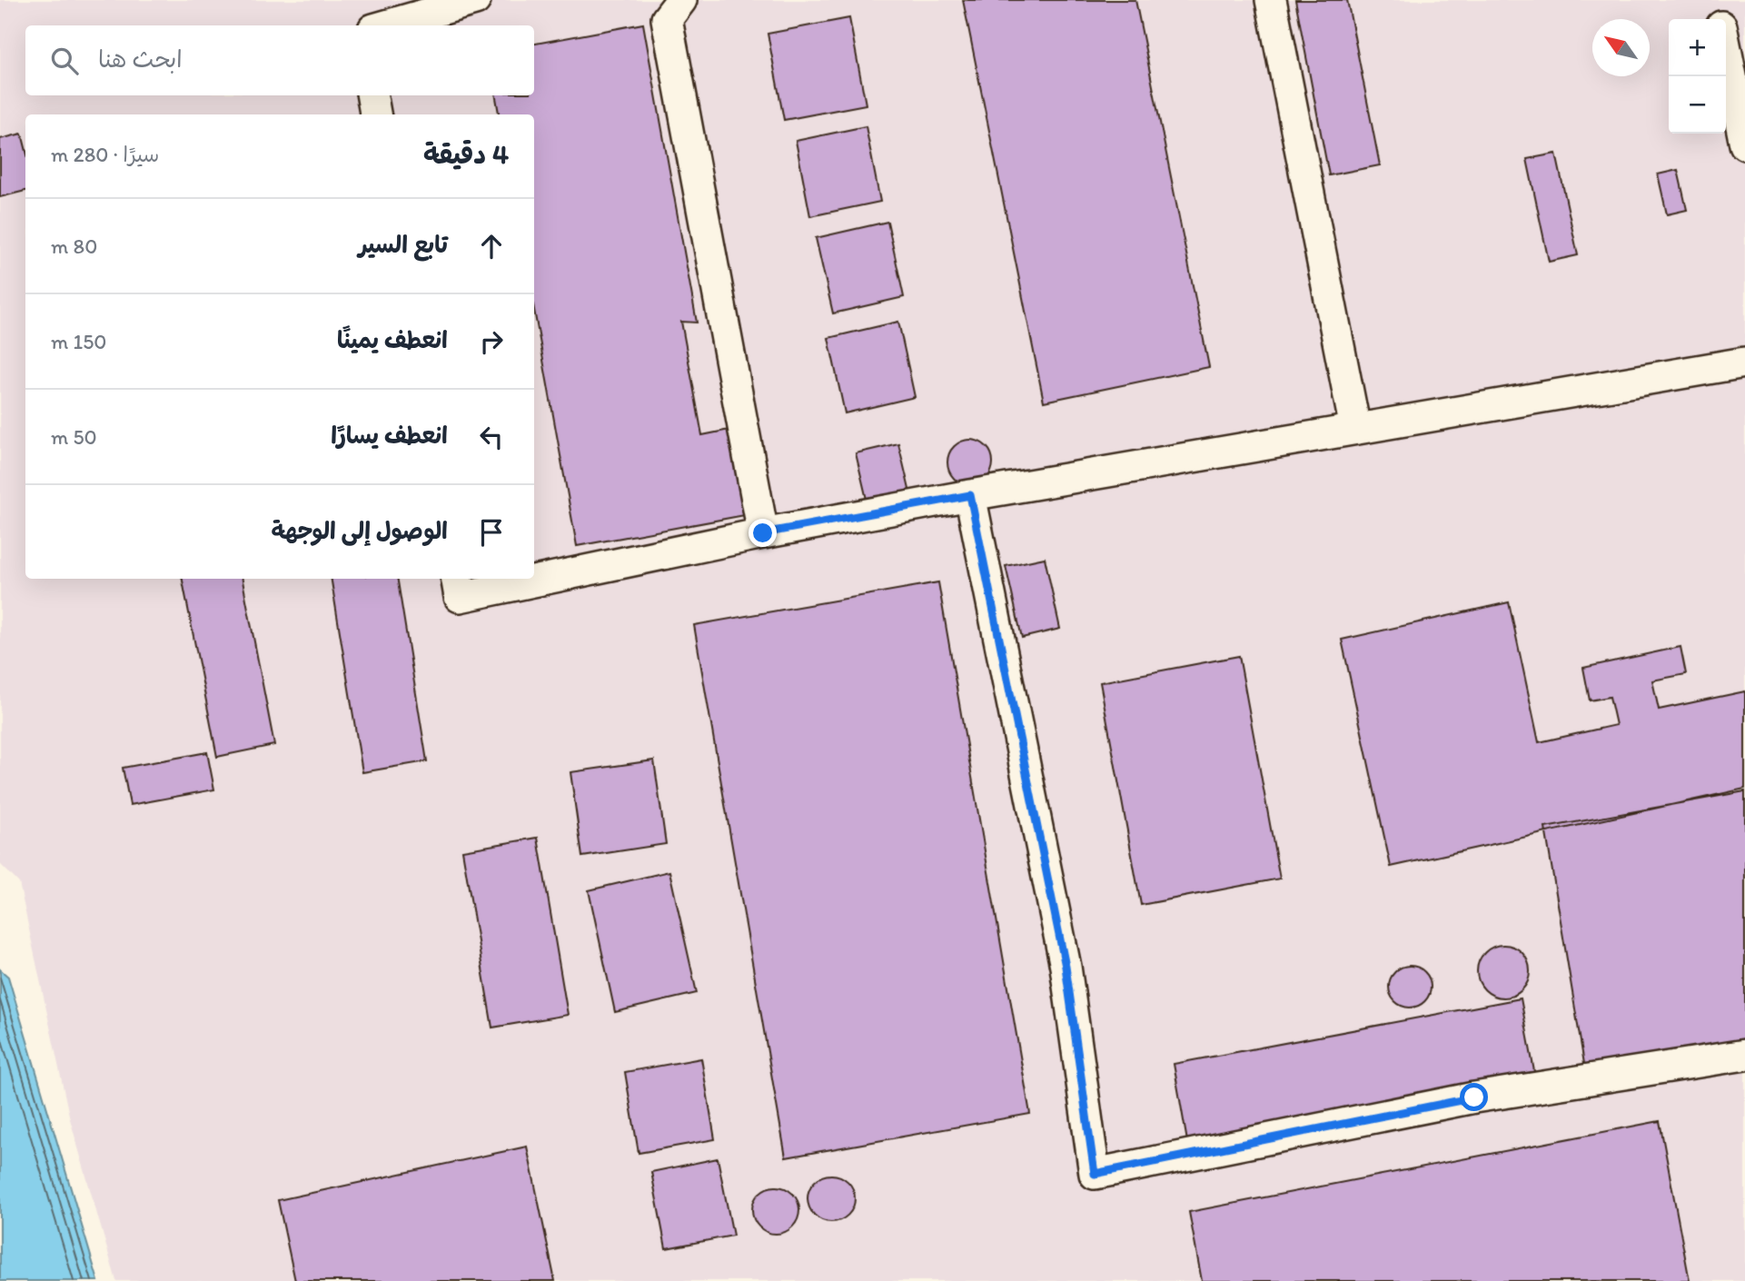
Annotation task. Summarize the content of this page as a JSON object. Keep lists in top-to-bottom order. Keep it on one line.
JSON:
{"north":"top left","page":{"map_buttons":["+","−"],"search":"ابحث هنا","heading":["4 دقيقة","سيرًا · 280 m"],"list":[["تابع السير","80 m"],["انعطف يمينًا","150 m"],["انعطف يسارًا","50 m"],"الوصول إلى الوجهة"]}}
